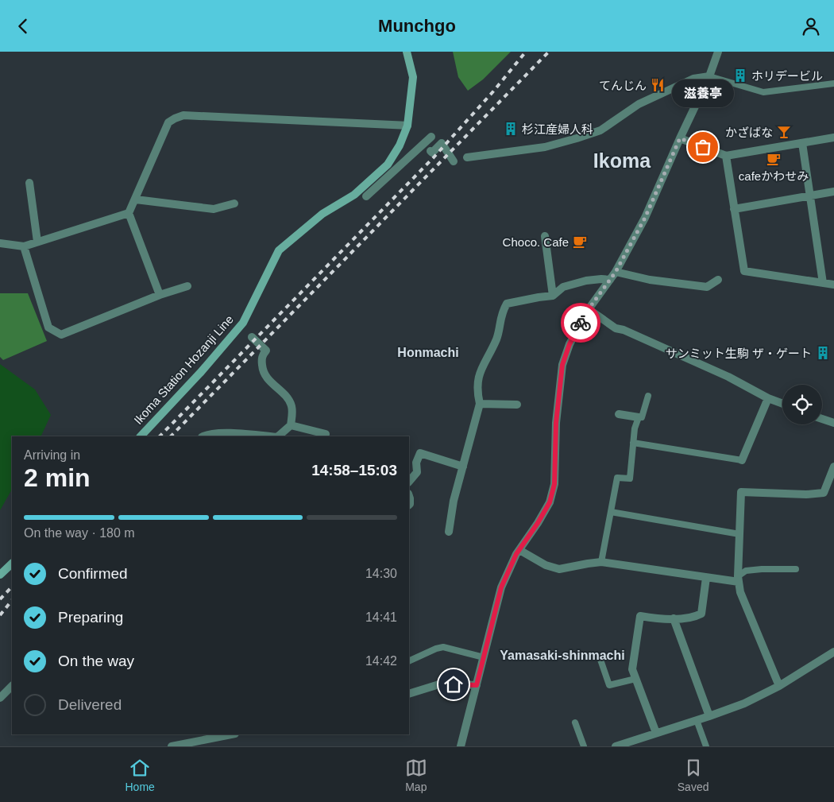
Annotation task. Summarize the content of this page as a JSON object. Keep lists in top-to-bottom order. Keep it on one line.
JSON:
{"streets":{"main road":["Ikoma Station Hozanji Line"]},"districts":["Ikoma","Honmachi","Yamasaki-shinmachi"],"places":{"building":["ホリデービル","杉江産婦人科","サンミット生駒 ザ・ゲート"],"restaurant":["てんじん"],"bar":["かざばな"],"other":["滋養亭"],"cafe":["cafeかわせみ","Choco. Cafe"]},"page":{"header":"Munchgo","bubble":"滋養亭","heading":["2 min","Arriving in","14:58–15:03"],"bar":"On the way · 180 m","list":[["Confirmed","14:30"],["Preparing","14:41"],["On the way","14:42"],"Delivered"],"tabs":["Home","Map","Saved"]}}
